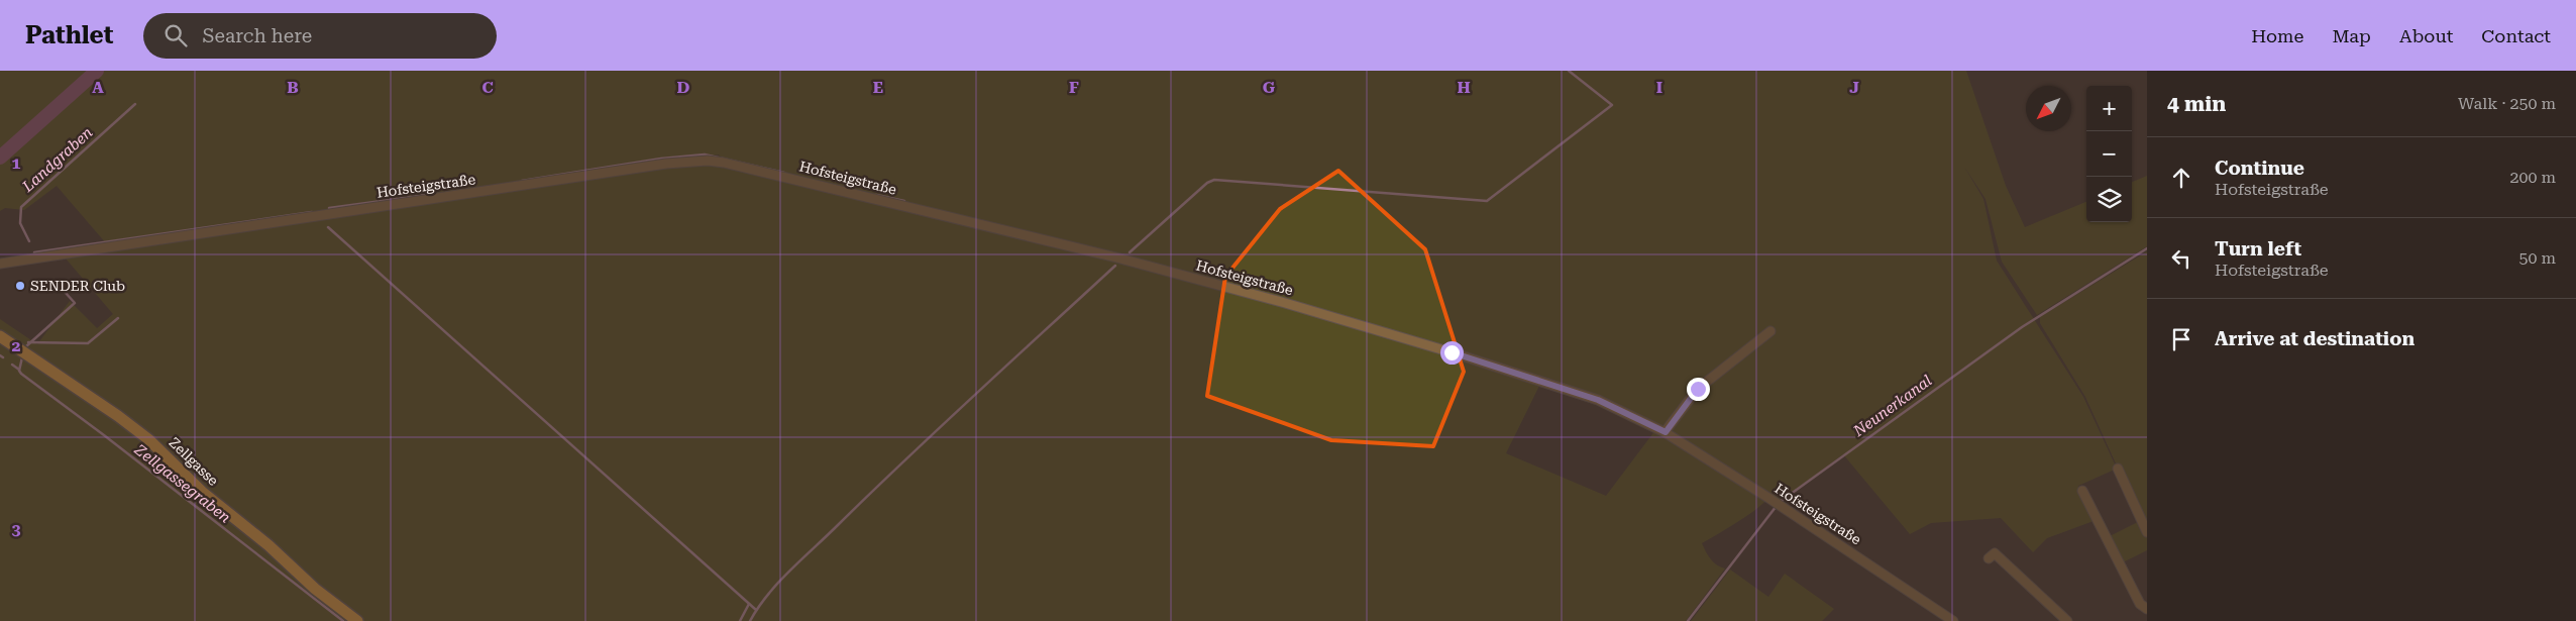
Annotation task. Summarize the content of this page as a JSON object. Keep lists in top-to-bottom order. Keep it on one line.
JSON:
{"streets":{"main road":["Zellgasse"],"street":["Hofsteigstraße"]},"water":["Landgraben","Neunerkanal","Zellgassegraben"],"places":["SENDER Club"],"north":"bottom left","page":{"header":"Pathlet","search":"Search here","nav":["Home","Map","About","Contact"],"heading":["4 min","Walk · 250 m"],"map_buttons":["+","−"],"list":[["Continue","Hofsteigstraße","200 m"],["Turn left","Hofsteigstraße","50 m"],"Arrive at destination"]},"grid":{"columns":["A","B","C","D","E","F","G","H","I","J"],"rows":["1","2","3"]}}
